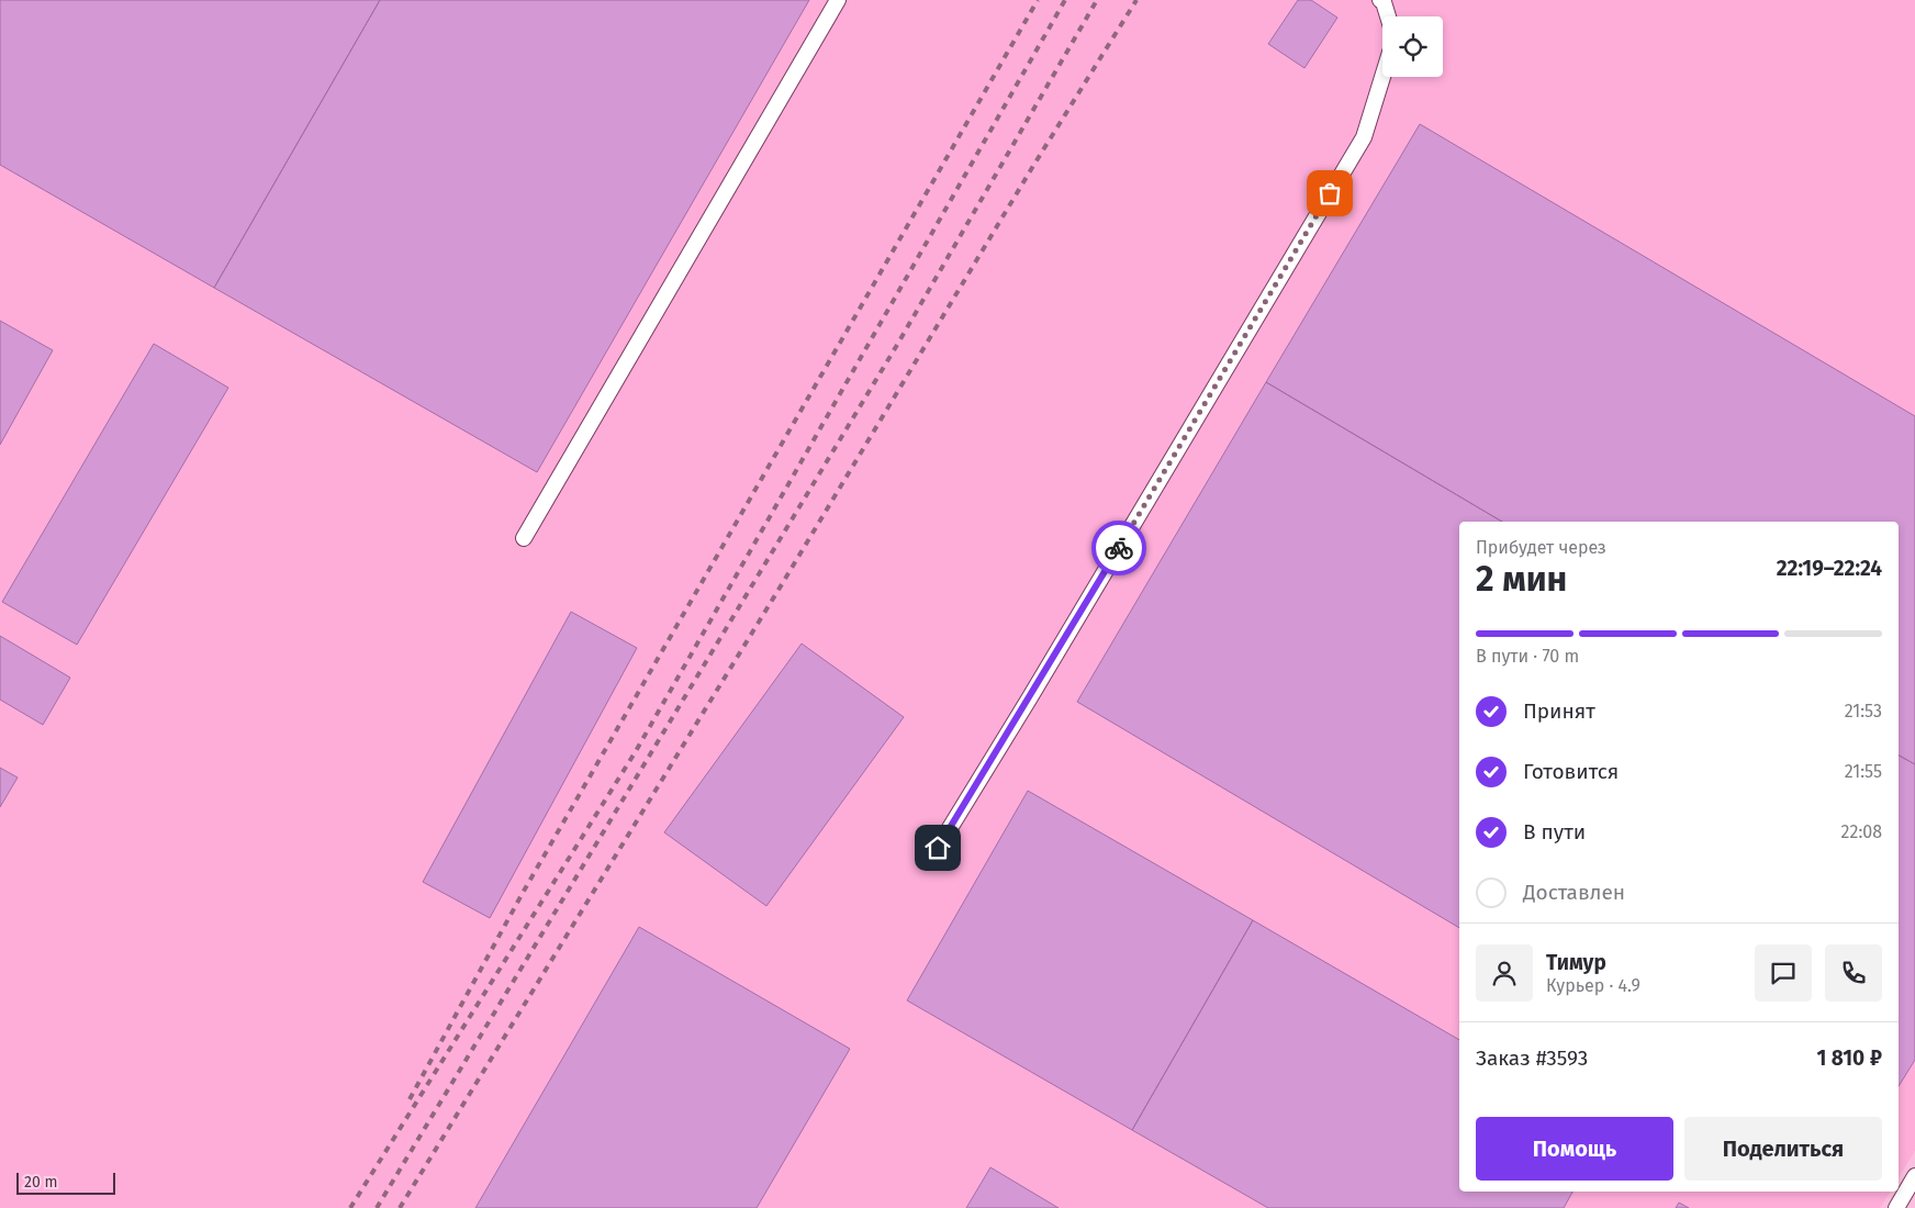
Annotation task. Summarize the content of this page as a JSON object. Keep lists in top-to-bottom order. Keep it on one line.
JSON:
{"scale_bar":"20 m","page":{"heading":["2 мин","Прибудет через","22:19–22:24"],"panel":["Тимур","Курьер · 4.9","Заказ #3593","1 810 ₽"],"bar":"В пути · 70 m","list":[["Принят","21:53"],["Готовится","21:55"],["В пути","22:08"],"Доставлен"],"buttons":["Помощь","Поделиться"],"scale":"20 m"}}
